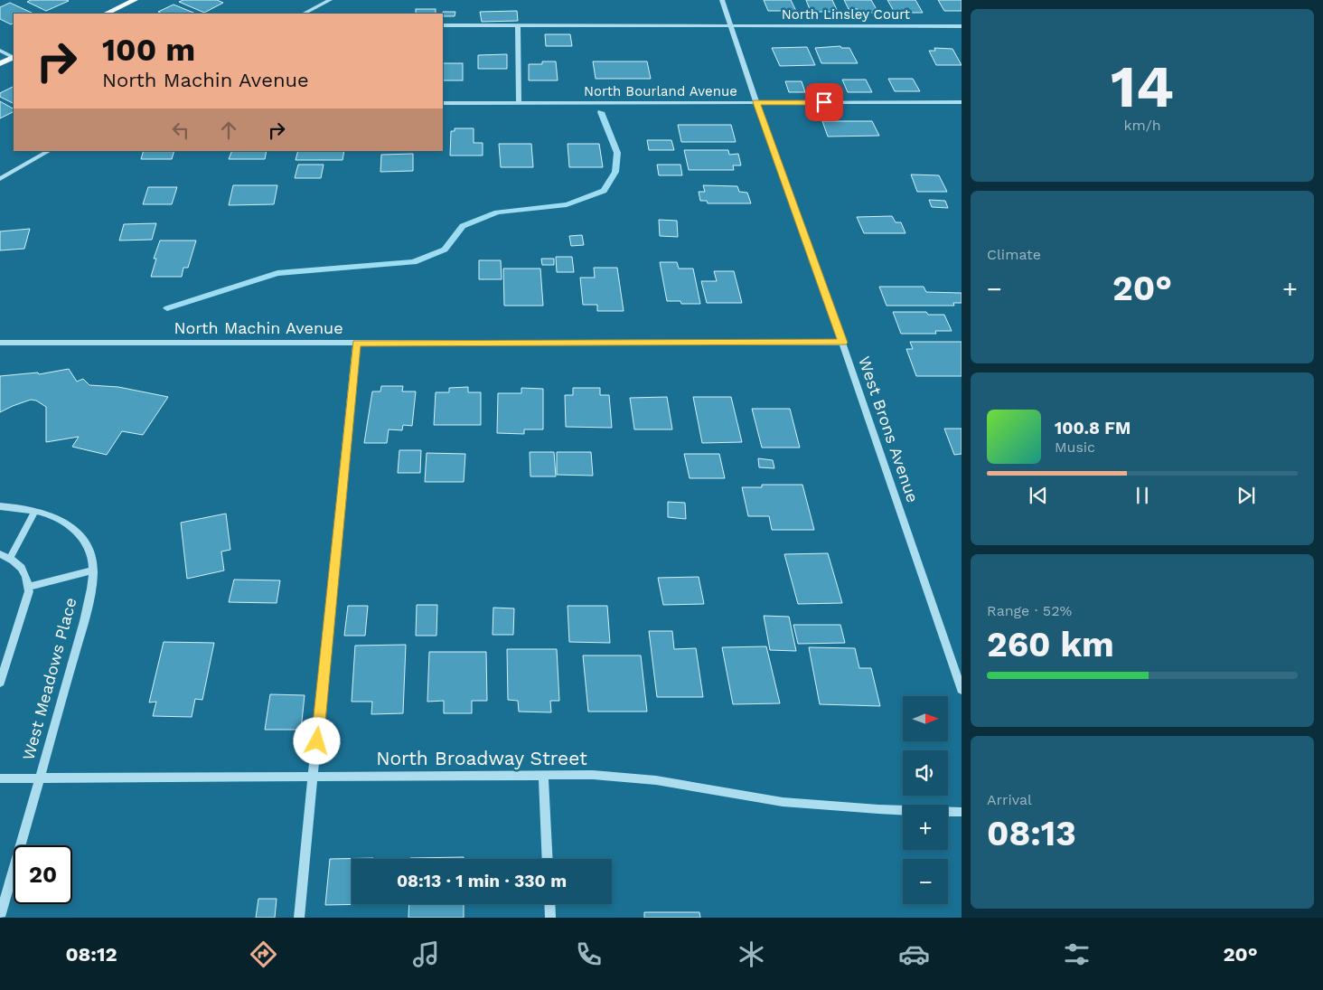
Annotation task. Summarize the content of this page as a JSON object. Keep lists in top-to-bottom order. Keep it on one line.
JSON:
{"streets":{"street":["North Linsley Court","North Bourland Avenue","North Machin Avenue","West Brons Avenue","West Meadows Place","North Broadway Street"]},"crossings":[["North Linsley Court","West Brons Avenue"],["North Bourland Avenue","West Brons Avenue"],["North Machin Avenue","West Brons Avenue"],["West Meadows Place","North Broadway Street"]],"north":"right","page":{"tile":[["14","km/h"],"Climate",["Range · 52%","260 km"],["Arrival","08:13"]],"turn":["100 m","North Machin Avenue"],"heat":["−","20°","+"],"song":["100.8 FM","Music"],"map_buttons":["+","−"],"limit":"20","trip":"08:13 · 1 min · 330 m","tabs":["08:12","20°"]}}
